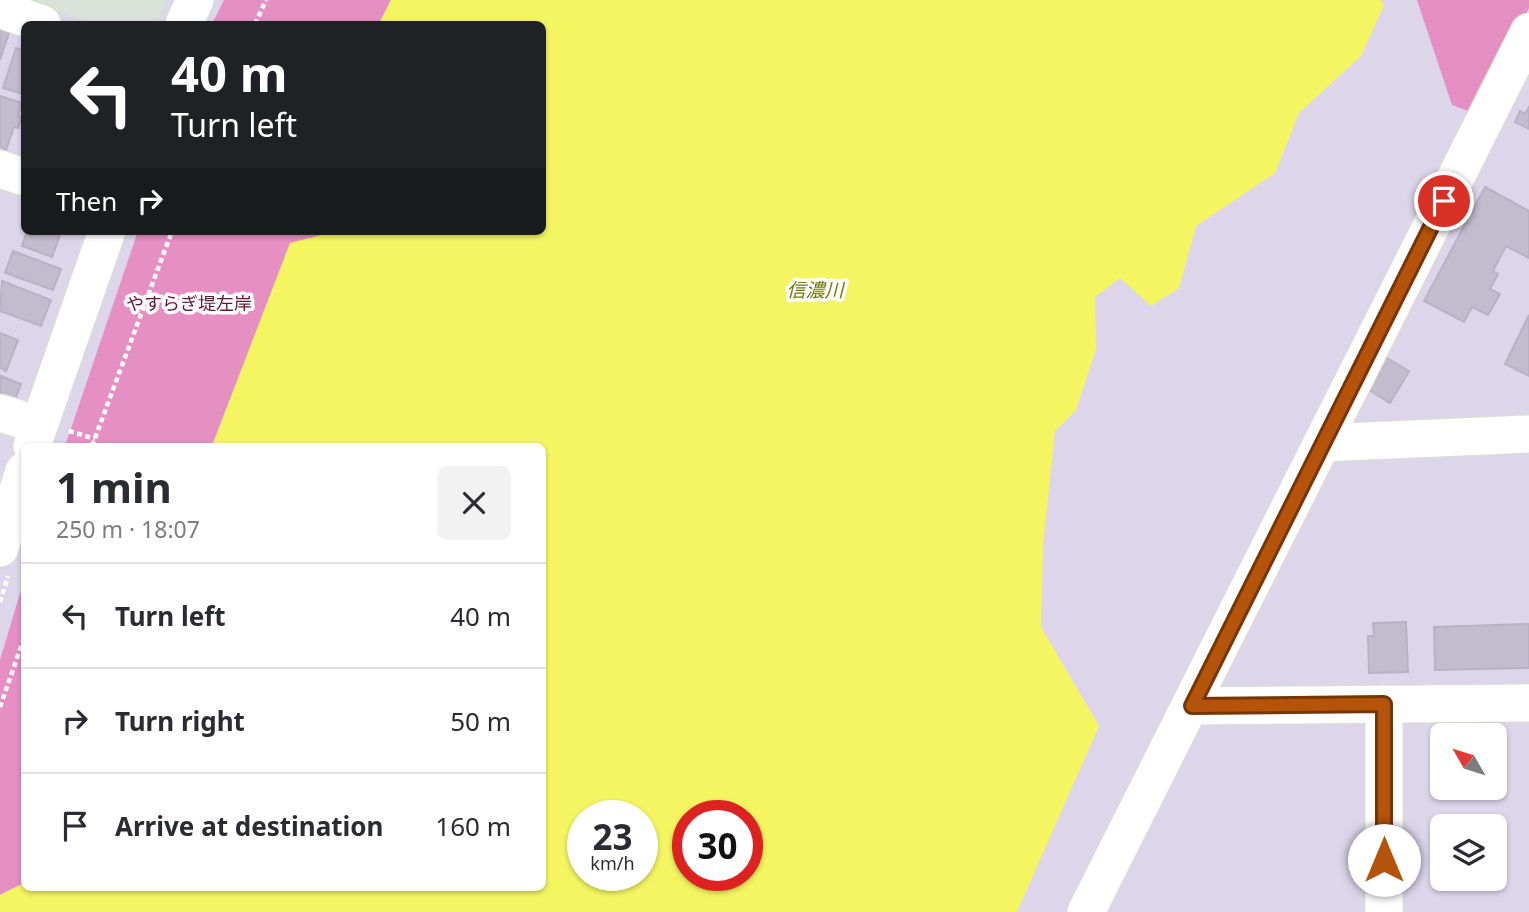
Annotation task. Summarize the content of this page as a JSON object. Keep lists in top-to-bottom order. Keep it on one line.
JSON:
{"water":["信濃川"],"parks":["やすらぎ堤左岸"],"north":"top left","page":{"turn":["40 m","Turn left"],"then":"Then","heading":["1 min","250 m · 18:07"],"list":[{"name":"Turn left","value":"40 m"},{"name":"Turn right","value":"50 m"},{"name":"Arrive at destination","value":"160 m"}],"speed":"23 km/h","limit":"30"}}
